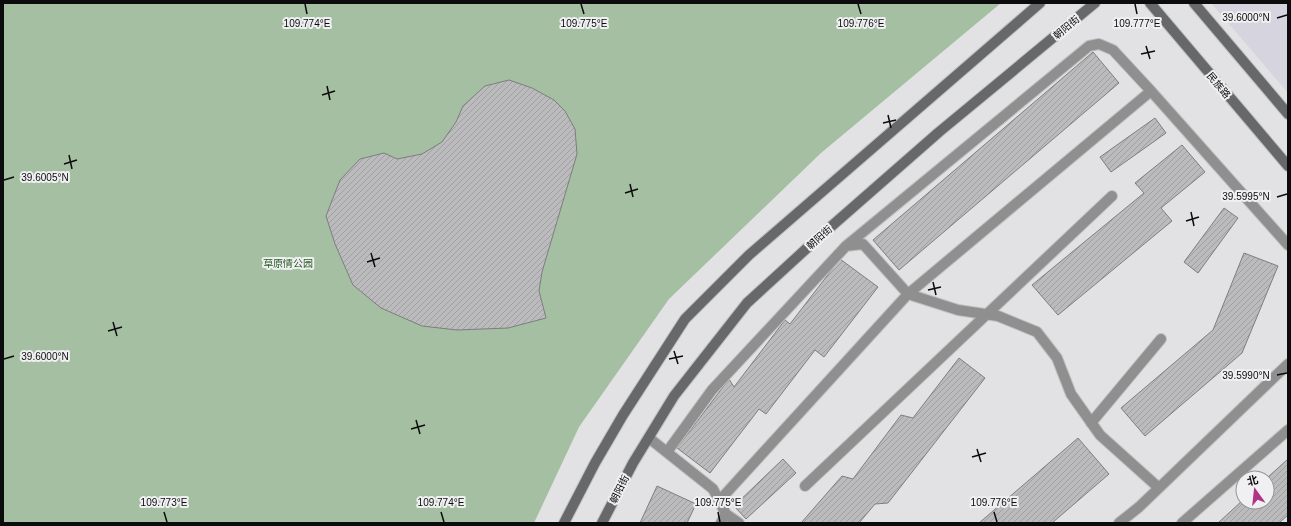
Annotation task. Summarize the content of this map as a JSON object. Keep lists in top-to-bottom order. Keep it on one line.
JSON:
{"streets":{"street":["朝阳街","民族路"]},"parks":["草原情公园"],"north":"top","coordinates":["39.6000°N","109.774°E","109.775°E","109.776°E","109.777°E","39.6005°N","39.5995°N","39.5990°N","109.773°E"]}
